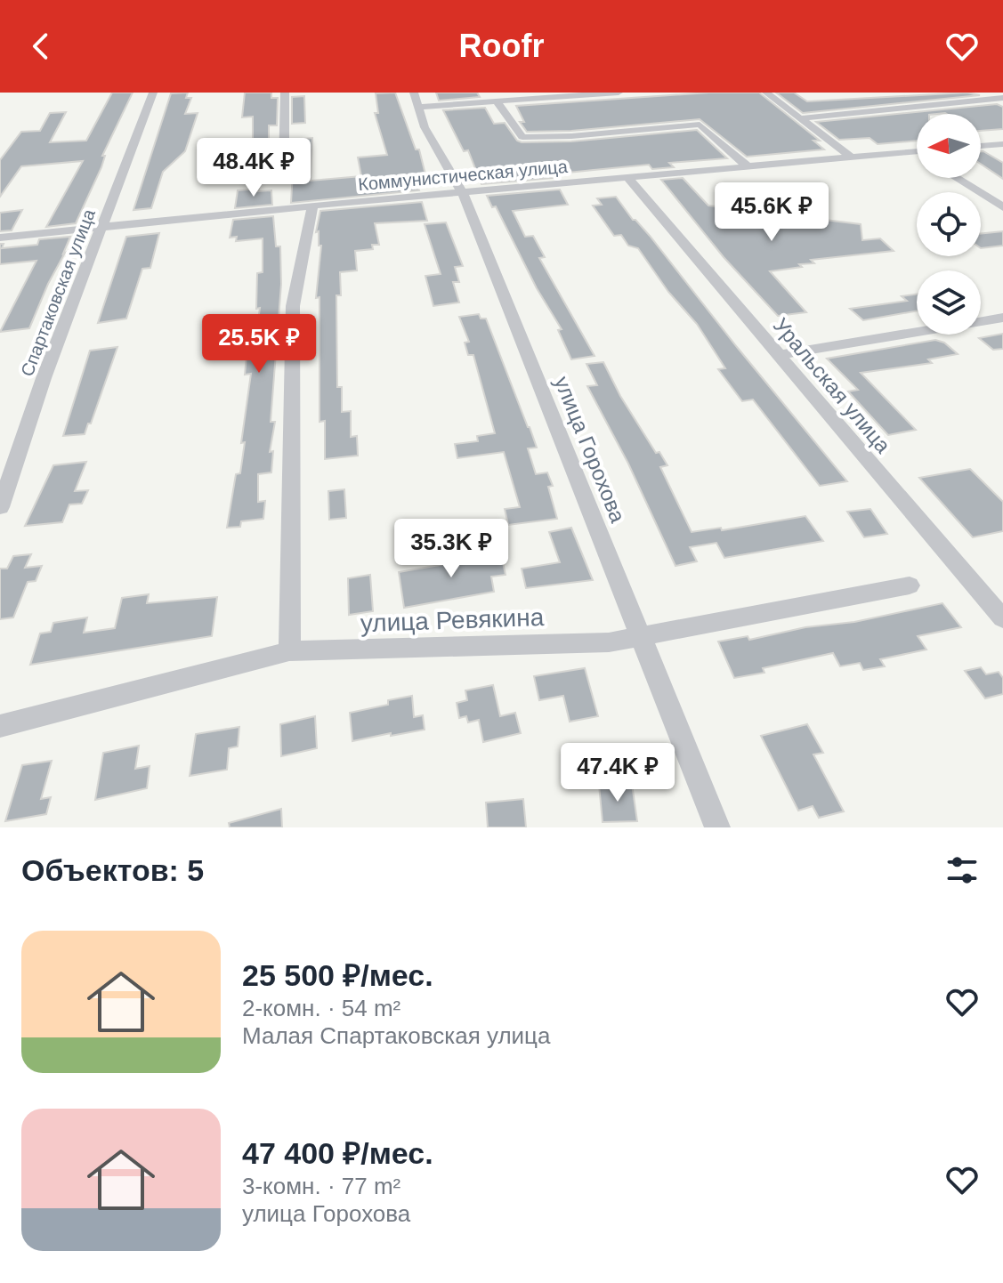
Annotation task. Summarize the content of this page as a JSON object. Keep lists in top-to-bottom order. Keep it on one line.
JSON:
{"streets":{"street":["Коммунистическая улица","Спартаковская улица","Уральская улица","улица Горохова","улица Ревякина"]},"crossings":[["Коммунистическая улица","Спартаковская улица"],["Коммунистическая улица","Уральская улица"],["Коммунистическая улица","улица Горохова"],["улица Горохова","улица Ревякина"]],"north":"left","page":{"header":"Roofr","price":["48.4K ₽","45.6K ₽","25.5K ₽","35.3K ₽","47.4K ₽"],"heading":"Объектов: 5","list":[{"name":"25 500 ₽/мес.","note":"2-комн. · 54 m² · Малая Спартаковская улица"},{"name":"47 400 ₽/мес.","note":"3-комн. · 77 m² · улица Горохова"}]}}
